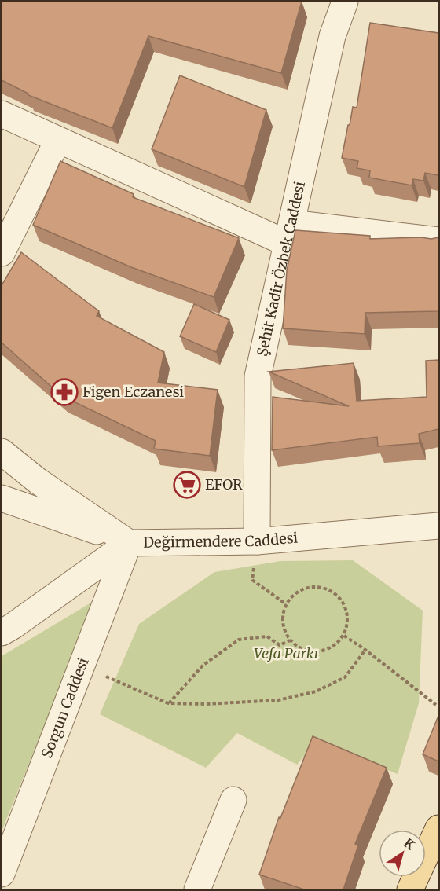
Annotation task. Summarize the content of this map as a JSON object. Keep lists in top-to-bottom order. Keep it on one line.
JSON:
{"streets":{"street":["Şehit Kadir Özbek Caddesi","Değirmendere Caddesi","Sorgun Caddesi"]},"crossings":[["Şehit Kadir Özbek Caddesi","Değirmendere Caddesi"],["Değirmendere Caddesi","Sorgun Caddesi"]],"parks":["Vefa Parkı"],"places":{"pharmacy":["Figen Eczanesi"],"supermarket":["EFOR"]},"north":"top right"}
